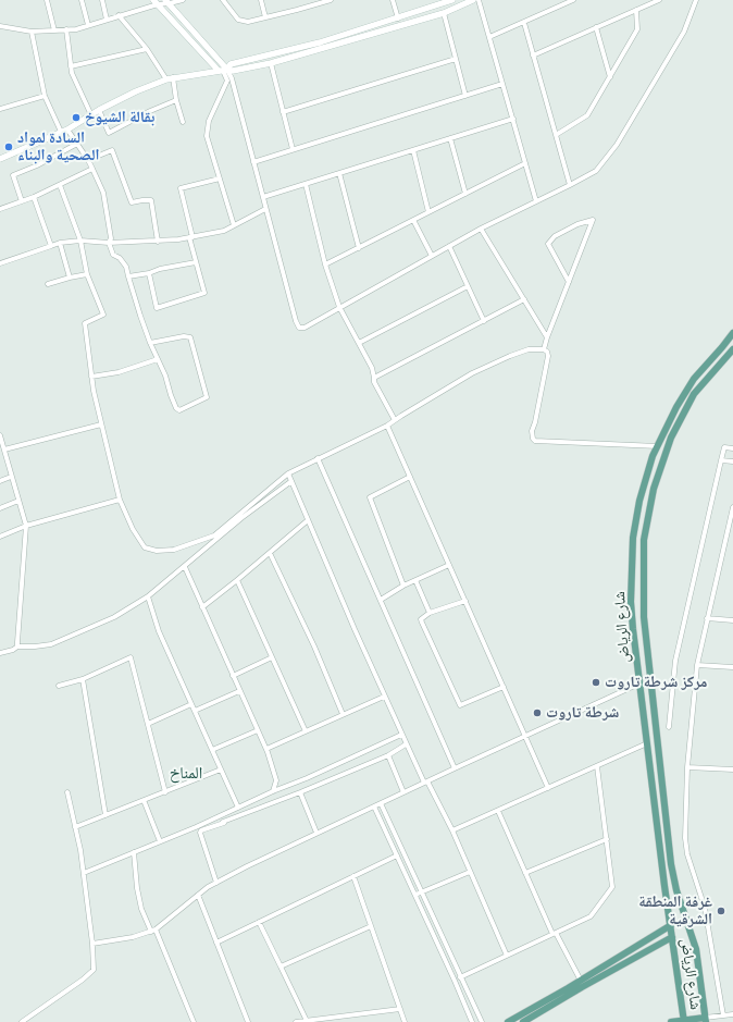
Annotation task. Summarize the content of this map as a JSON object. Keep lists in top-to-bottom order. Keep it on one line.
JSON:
{"streets":{"main road":["شارع الرياض"]},"districts":["المناخ"],"places":["بقالة الشيوخ","السادة لمواد الصحية والبناء","مركز شرطة تاروت","شرطة تاروت","غرفة المنطقة الشرقية"]}
